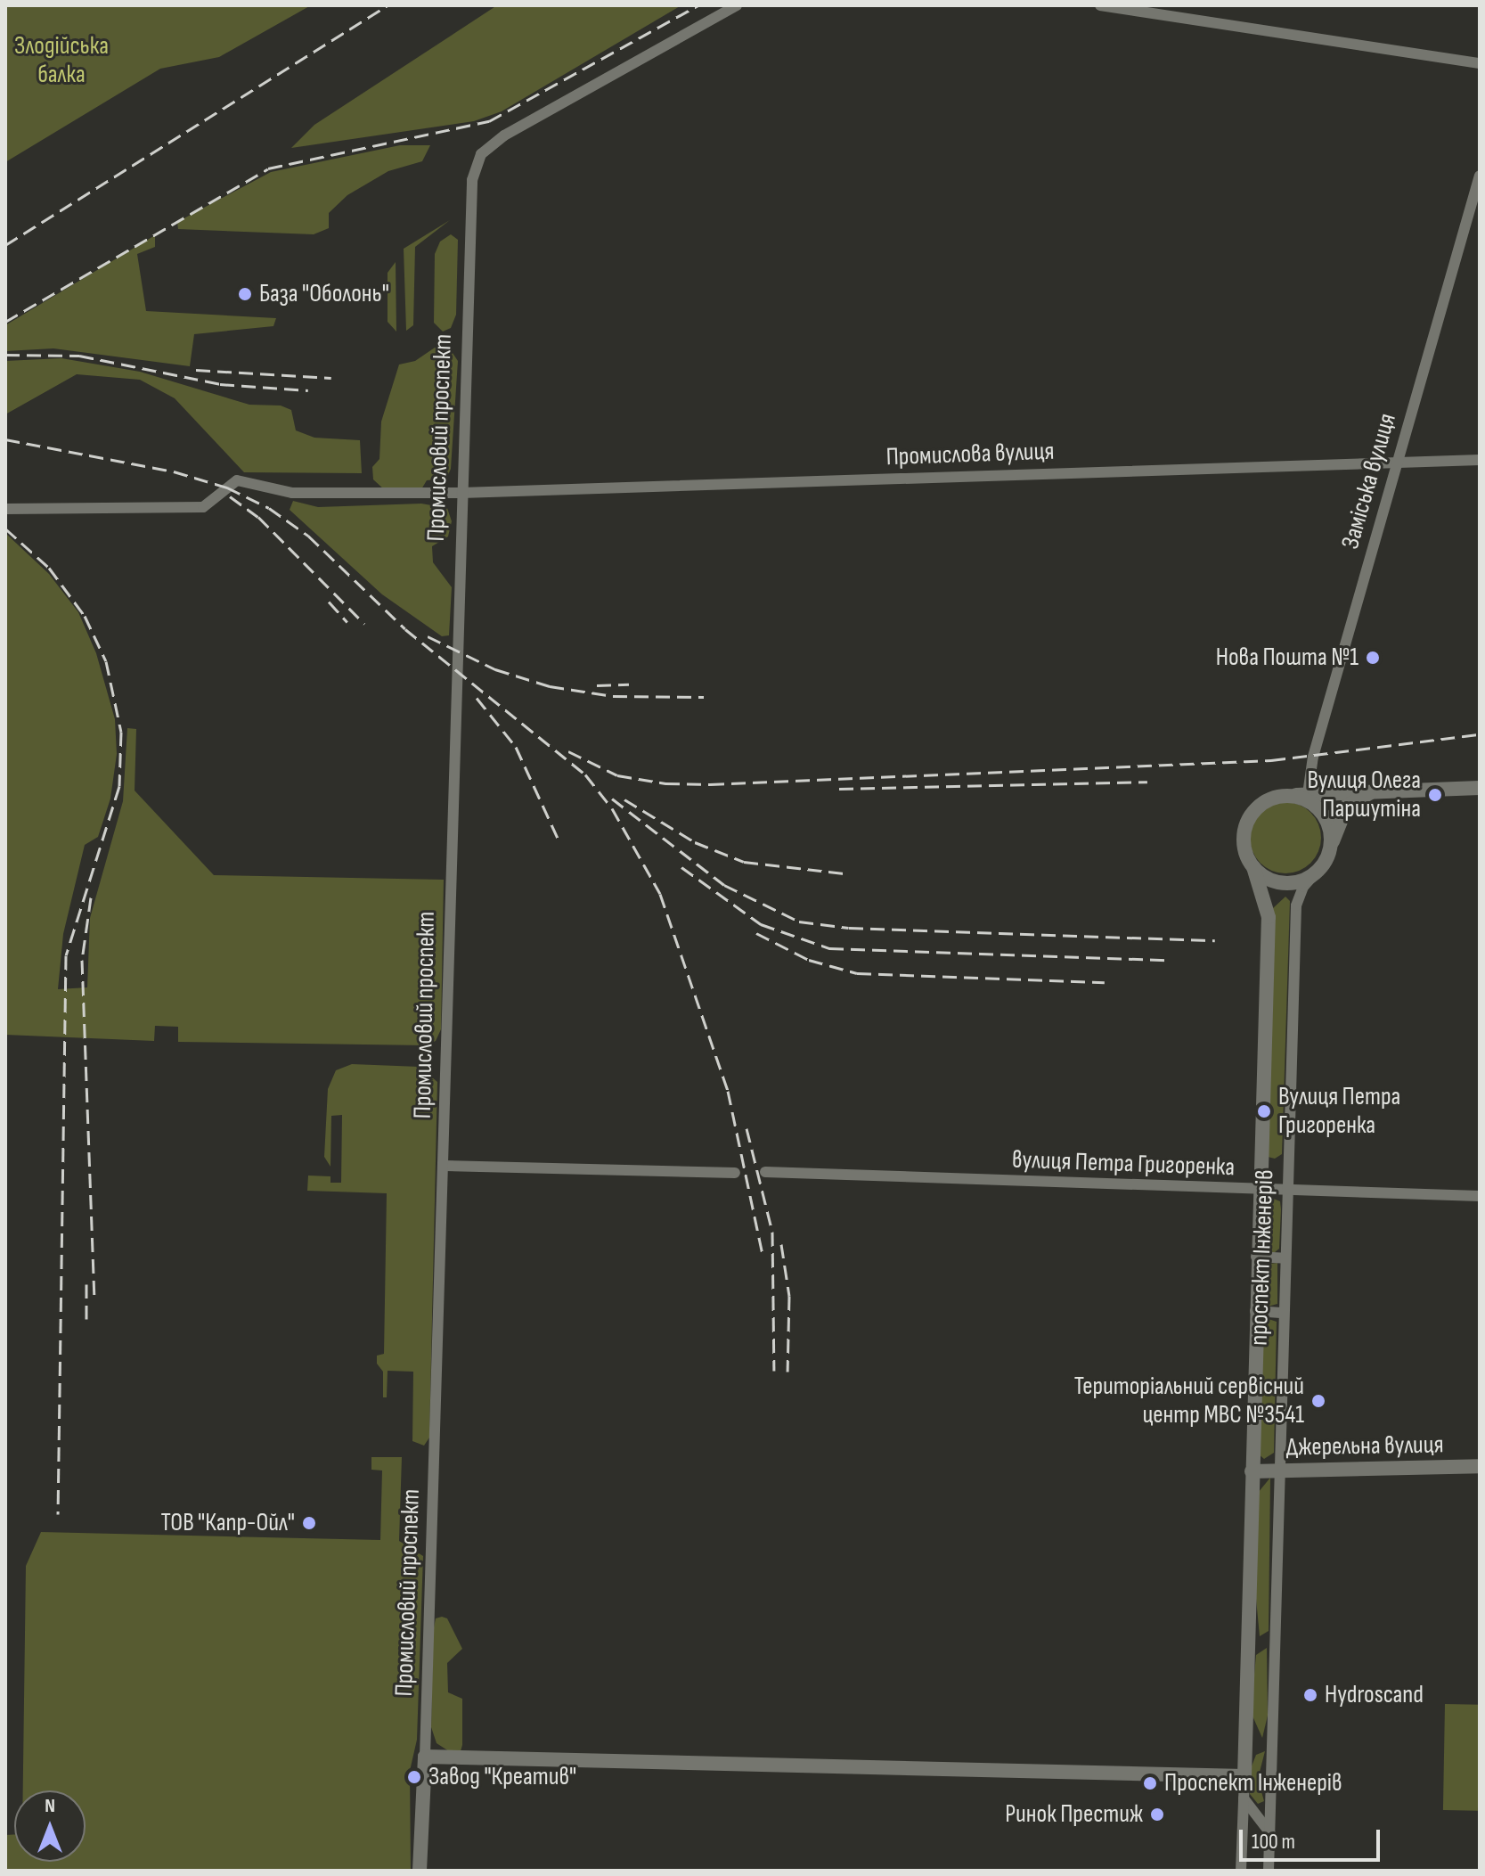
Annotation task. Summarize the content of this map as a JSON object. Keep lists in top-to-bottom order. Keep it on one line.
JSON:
{"streets":{"street":["Промисловий проспект","Промислова вулиця","Заміська вулиця","вулиця Петра Григоренка","проспект Інженерів","Джерельна вулиця"]},"crossings":[["Промисловий проспект","Промислова вулиця"],["Промислова вулиця","Заміська вулиця"],["Заміська вулиця","проспект Інженерів"],["вулиця Петра Григоренка","проспект Інженерів"],["проспект Інженерів","Джерельна вулиця"]],"parks":["Злодійська балка"],"places":["База \"Оболонь\"","Нова Пошта №1","Вулиця Олега Паршутіна","Вулиця Петра Григоренка","Територіальний сервісний центр МВС №3541","ТОВ \"Капр-Ойл\"","Hydroscand","Завод \"Креатив\"","Проспект Інженерів","Ринок Престиж"],"scale_bar":"100 m","north":"top"}
